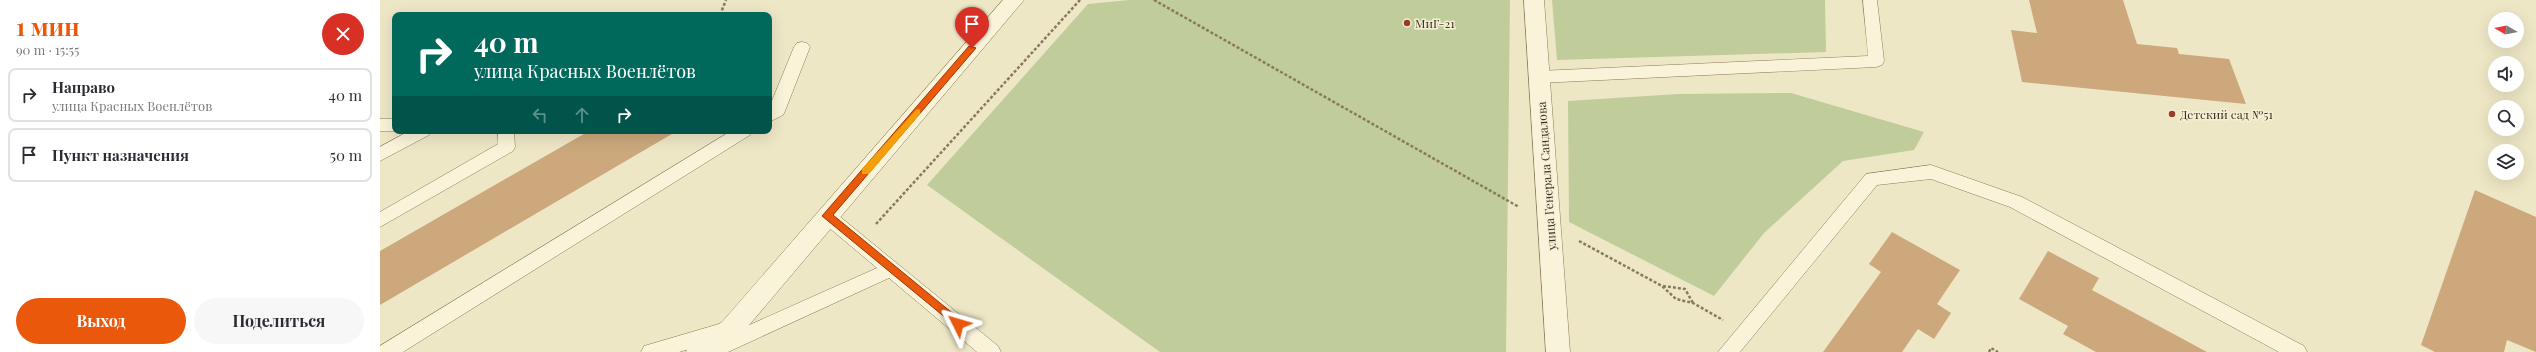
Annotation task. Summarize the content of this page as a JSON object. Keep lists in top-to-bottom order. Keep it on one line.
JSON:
{"streets":{"street":["улица Генерала Сандалова"]},"places":["МиГ-21","Детский сад №51"],"north":"left","page":{"heading":["1 мин","90 m · 15:55"],"turn":["40 m","улица Красных Военлётов"],"list":[{"name":"Направо","note":"улица Красных Военлётов","value":"40 m"},{"name":"Пункт назначения","value":"50 m"}],"buttons":["Выход","Поделиться"]}}
